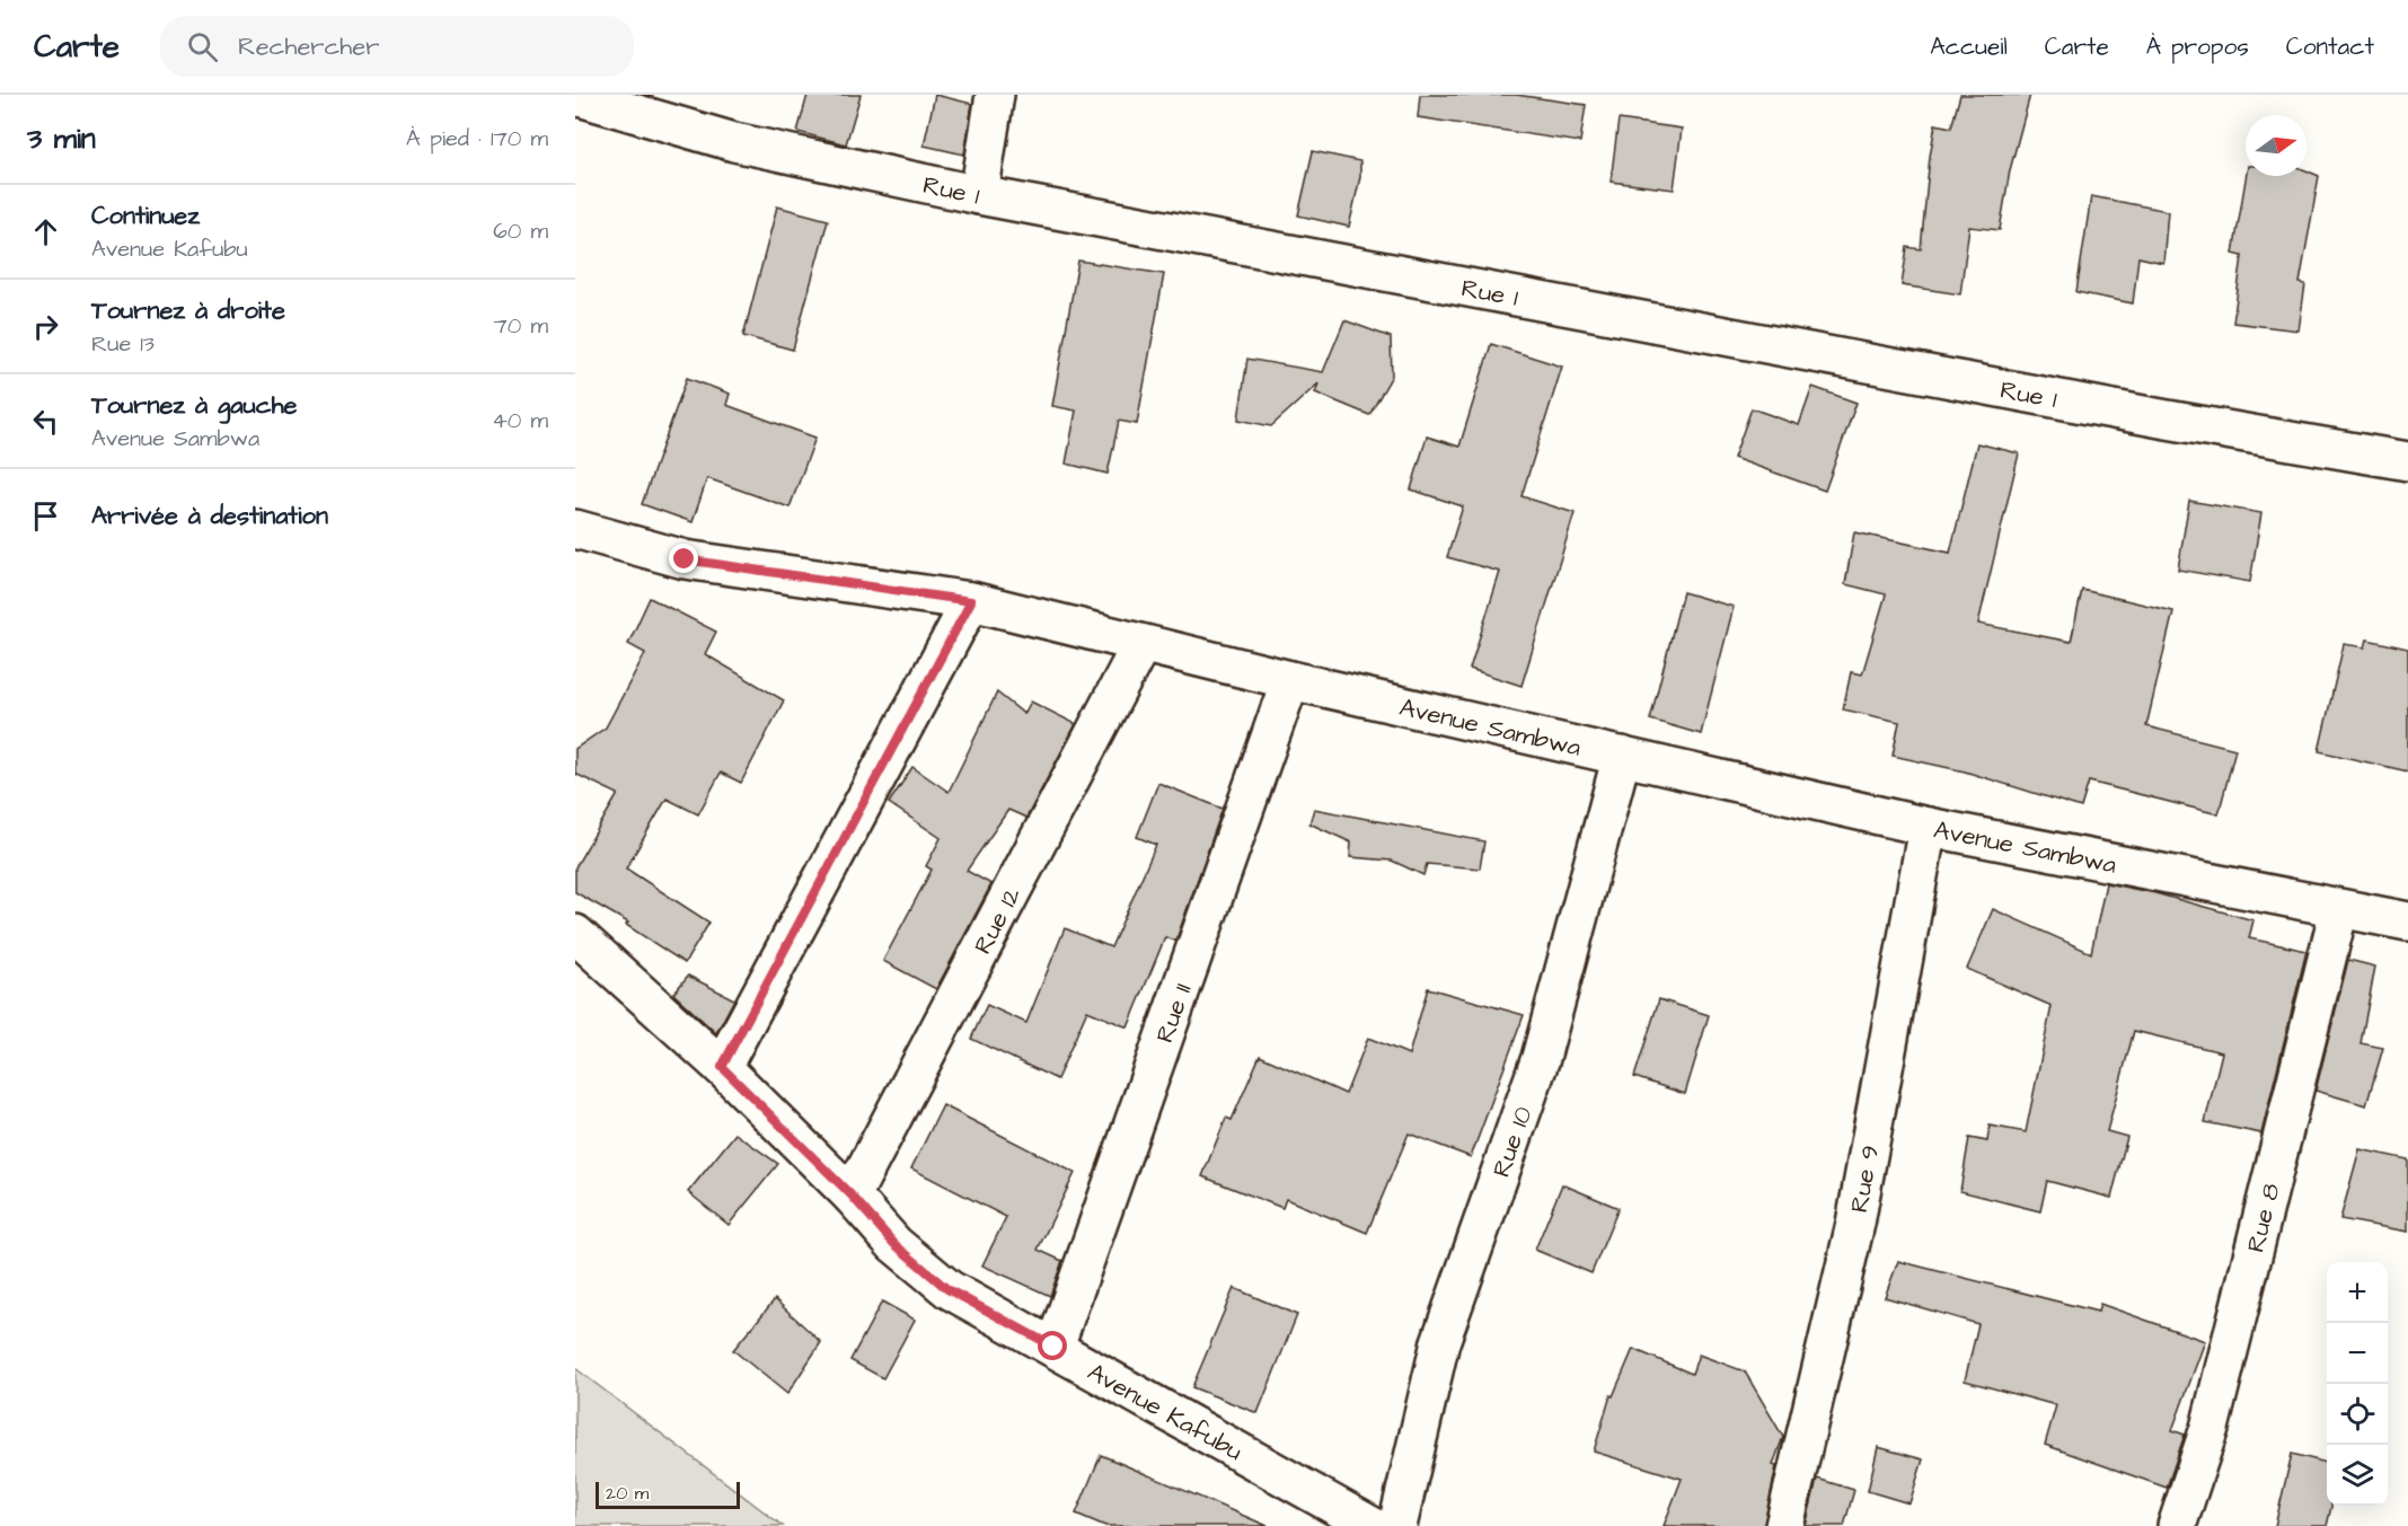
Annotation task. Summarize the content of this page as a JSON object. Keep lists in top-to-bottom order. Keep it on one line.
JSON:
{"streets":{"street":["Rue 1","Avenue Sambwa","Rue 12","Rue 11","Rue 10","Rue 9","Rue 8","Avenue Kafubu"]},"crossings":[["Avenue Sambwa","Rue 12"],["Avenue Sambwa","Rue 11"],["Avenue Sambwa","Rue 10"],["Avenue Sambwa","Rue 9"],["Avenue Sambwa","Rue 8"],["Rue 12","Avenue Kafubu"],["Rue 11","Avenue Kafubu"]],"scale_bar":"20 m","north":"right","page":{"header":"Carte","search":"Rechercher","nav":["Accueil","Carte","À propos","Contact"],"heading":["3 min","À pied · 170 m"],"list":[["Continuez","Avenue Kafubu","60 m"],["Tournez à droite","Rue 13","70 m"],["Tournez à gauche","Avenue Sambwa","40 m"],"Arrivée à destination"],"map_buttons":["+","−"],"scale":"20 m"}}
